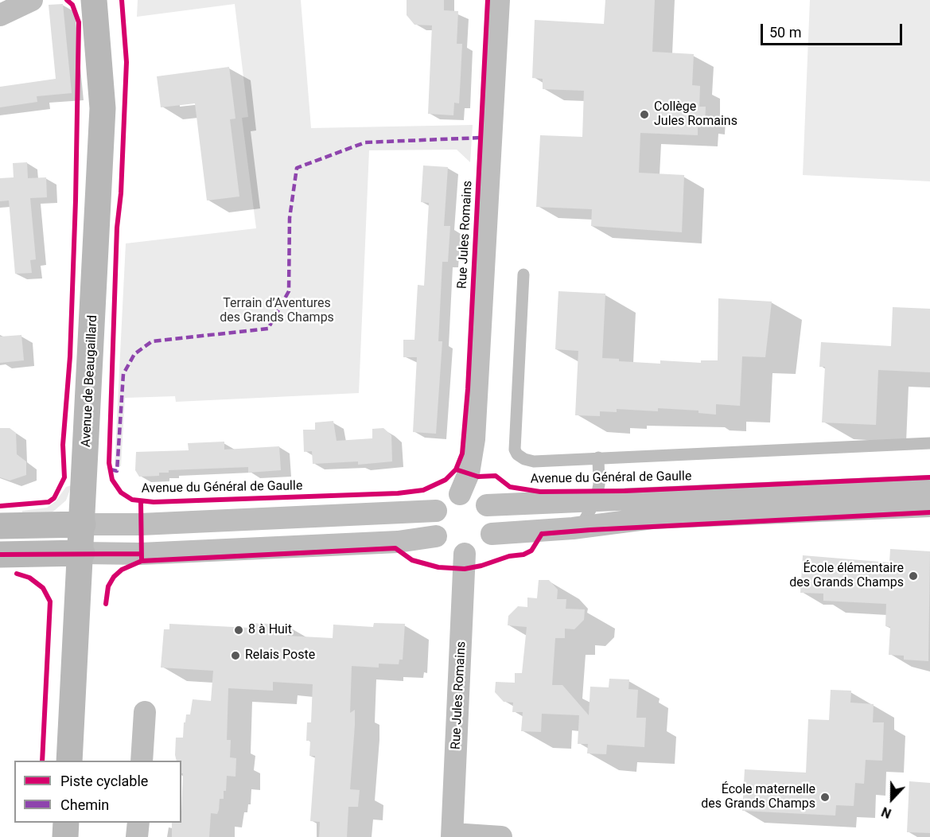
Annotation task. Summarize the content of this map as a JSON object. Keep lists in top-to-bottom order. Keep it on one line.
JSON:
{"streets":{"main road":["Avenue de Beaugaillard"],"street":["Rue Jules Romains","Avenue du Général de Gaulle"]},"crossings":[["Rue Jules Romains","Avenue du Général de Gaulle"]],"parks":["Terrain d’Aventures des Grands Champs"],"places":["Collège Jules Romains","École élémentaire des Grands Champs","8 à Huit","Relais Poste","École maternelle des Grands Champs"],"legend":["Piste cyclable","Chemin"],"scale_bar":"50 m","north":"bottom"}
